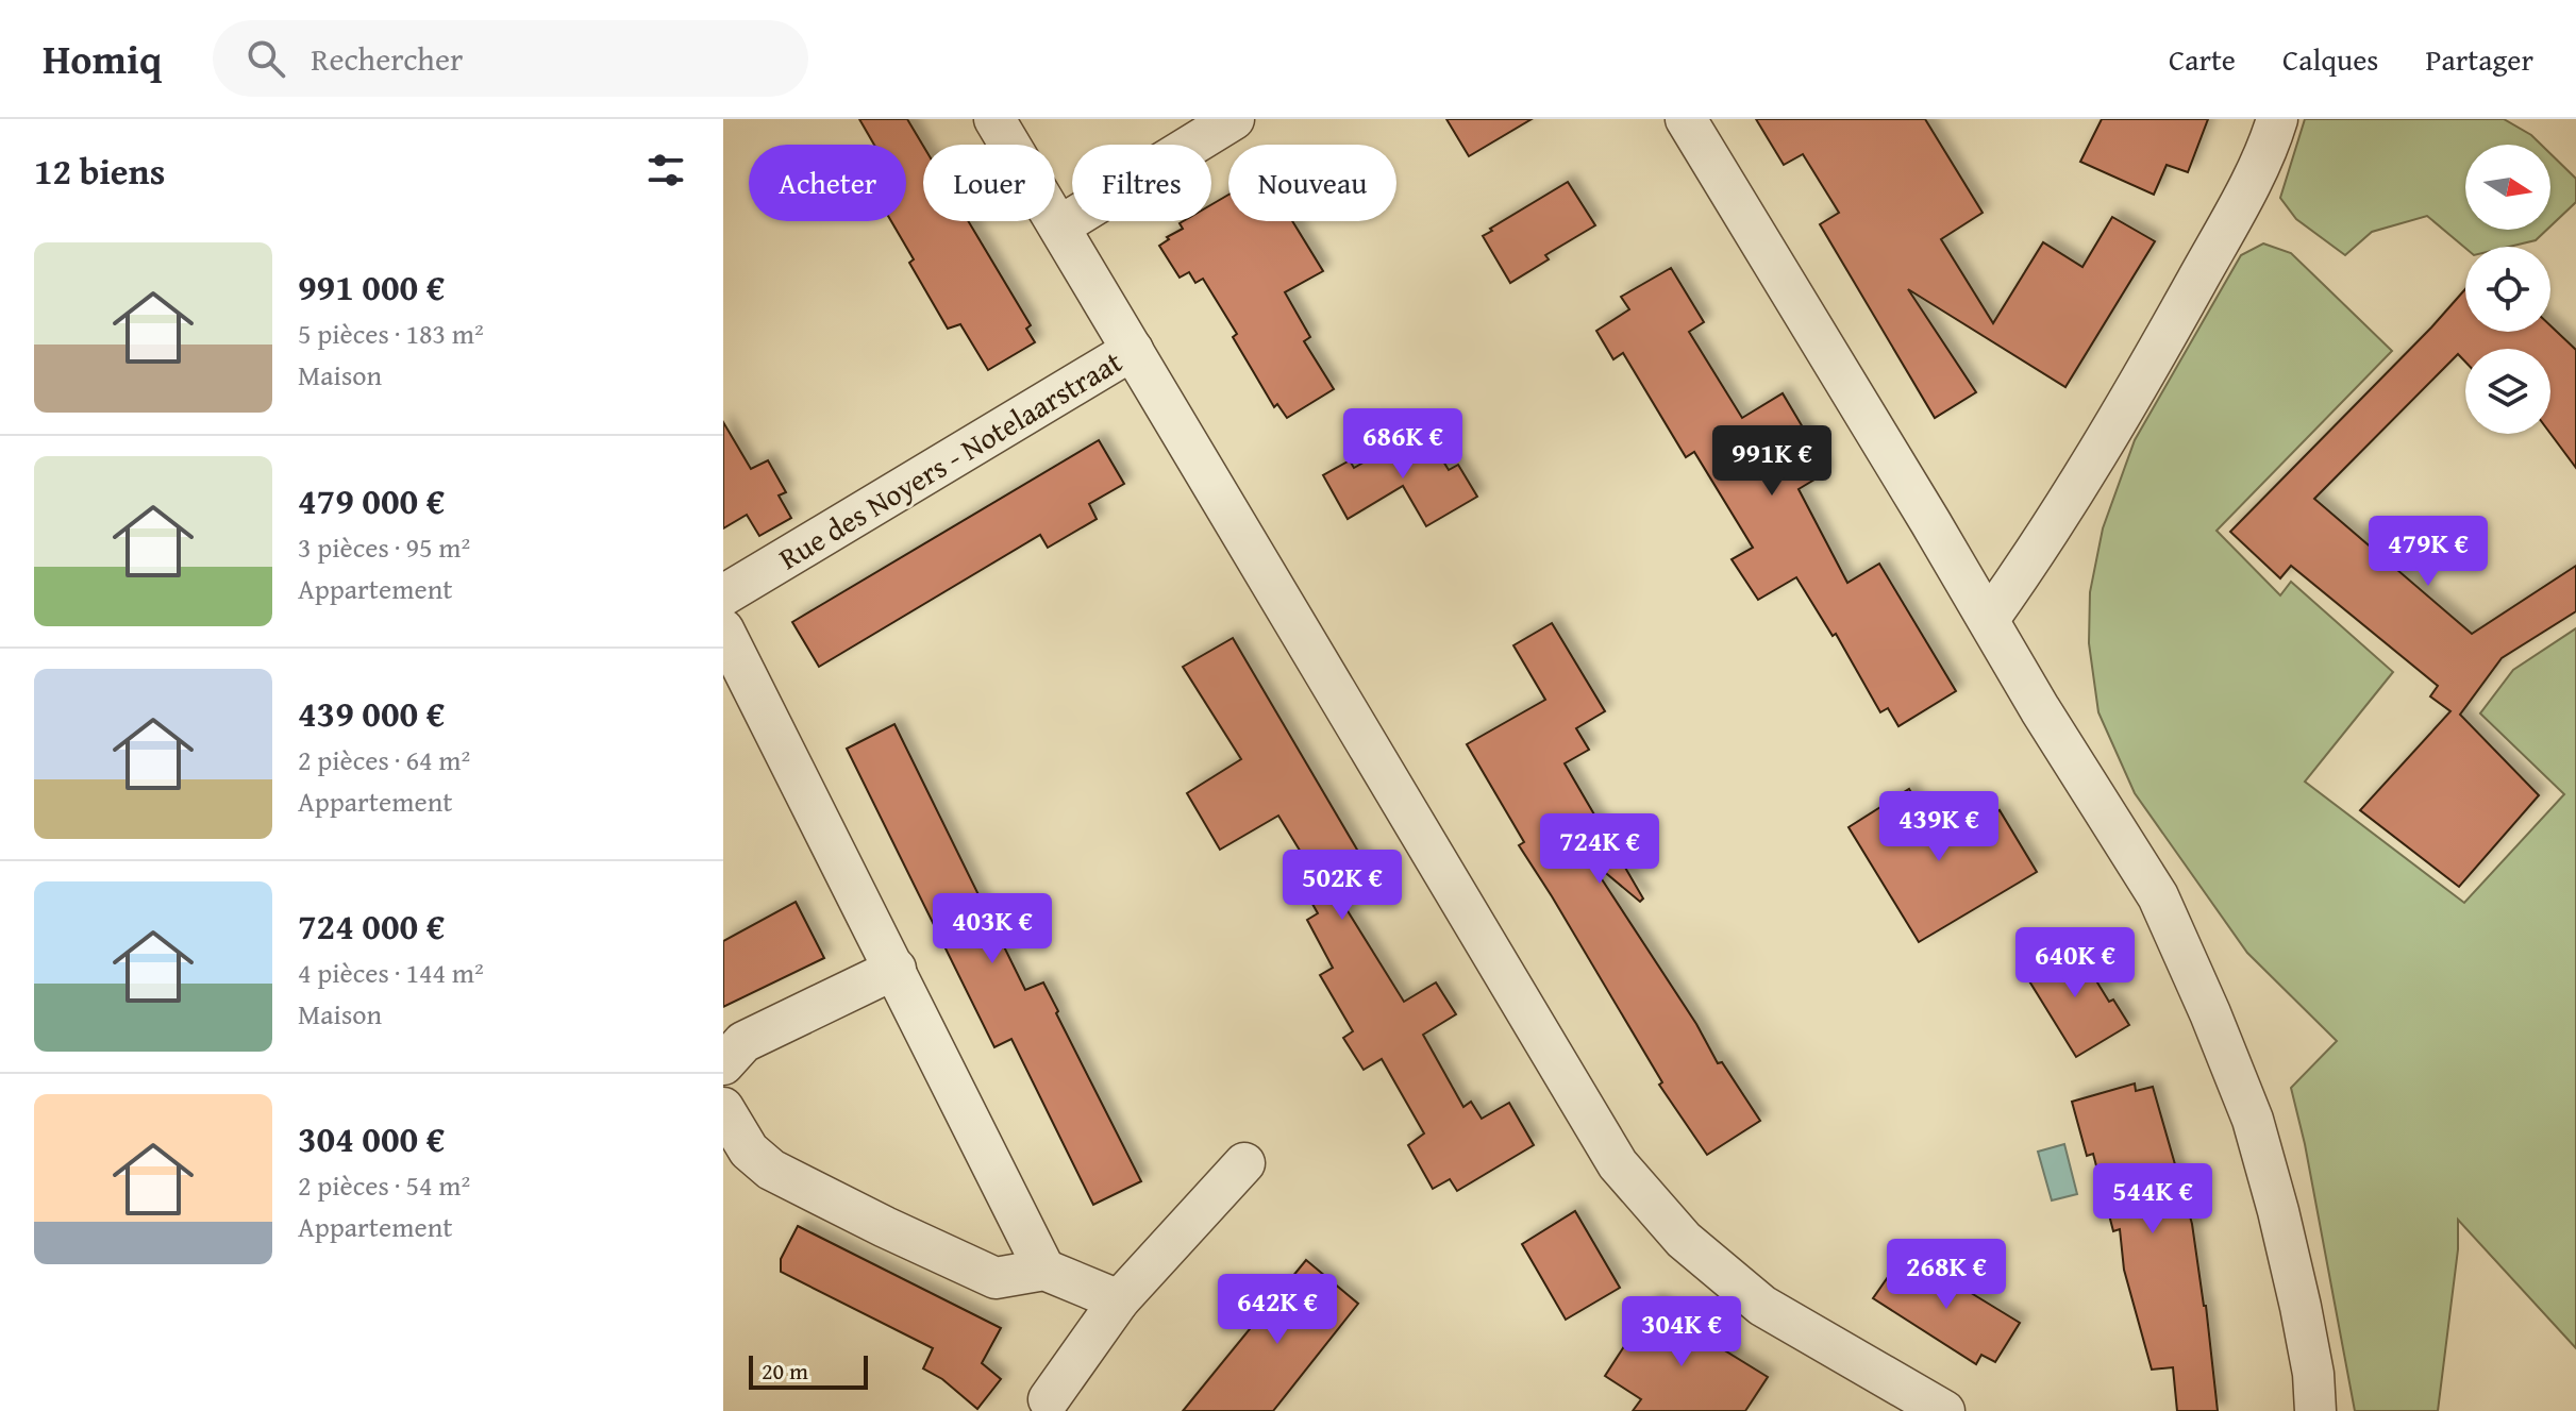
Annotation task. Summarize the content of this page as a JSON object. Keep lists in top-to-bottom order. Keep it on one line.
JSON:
{"streets":{"street":["Rue des Noyers - Notelaarstraat"]},"scale_bar":"20 m","north":"right","page":{"header":"Homiq","search":"Rechercher","nav":["Carte","Calques","Partager"],"heading":"12 biens","chip":["Acheter","Louer","Filtres","Nouveau"],"list":[{"name":"991 000 €","note":"5 pièces · 183 m² · Maison"},{"name":"479 000 €","note":"3 pièces · 95 m² · Appartement"},{"name":"439 000 €","note":"2 pièces · 64 m² · Appartement"},{"name":"724 000 €","note":"4 pièces · 144 m² · Maison"},{"name":"304 000 €","note":"2 pièces · 54 m² · Appartement"}],"price":["686K €","991K €","479K €","439K €","724K €","502K €","403K €","640K €","544K €","268K €","642K €","304K €"],"scale":"20 m"}}
